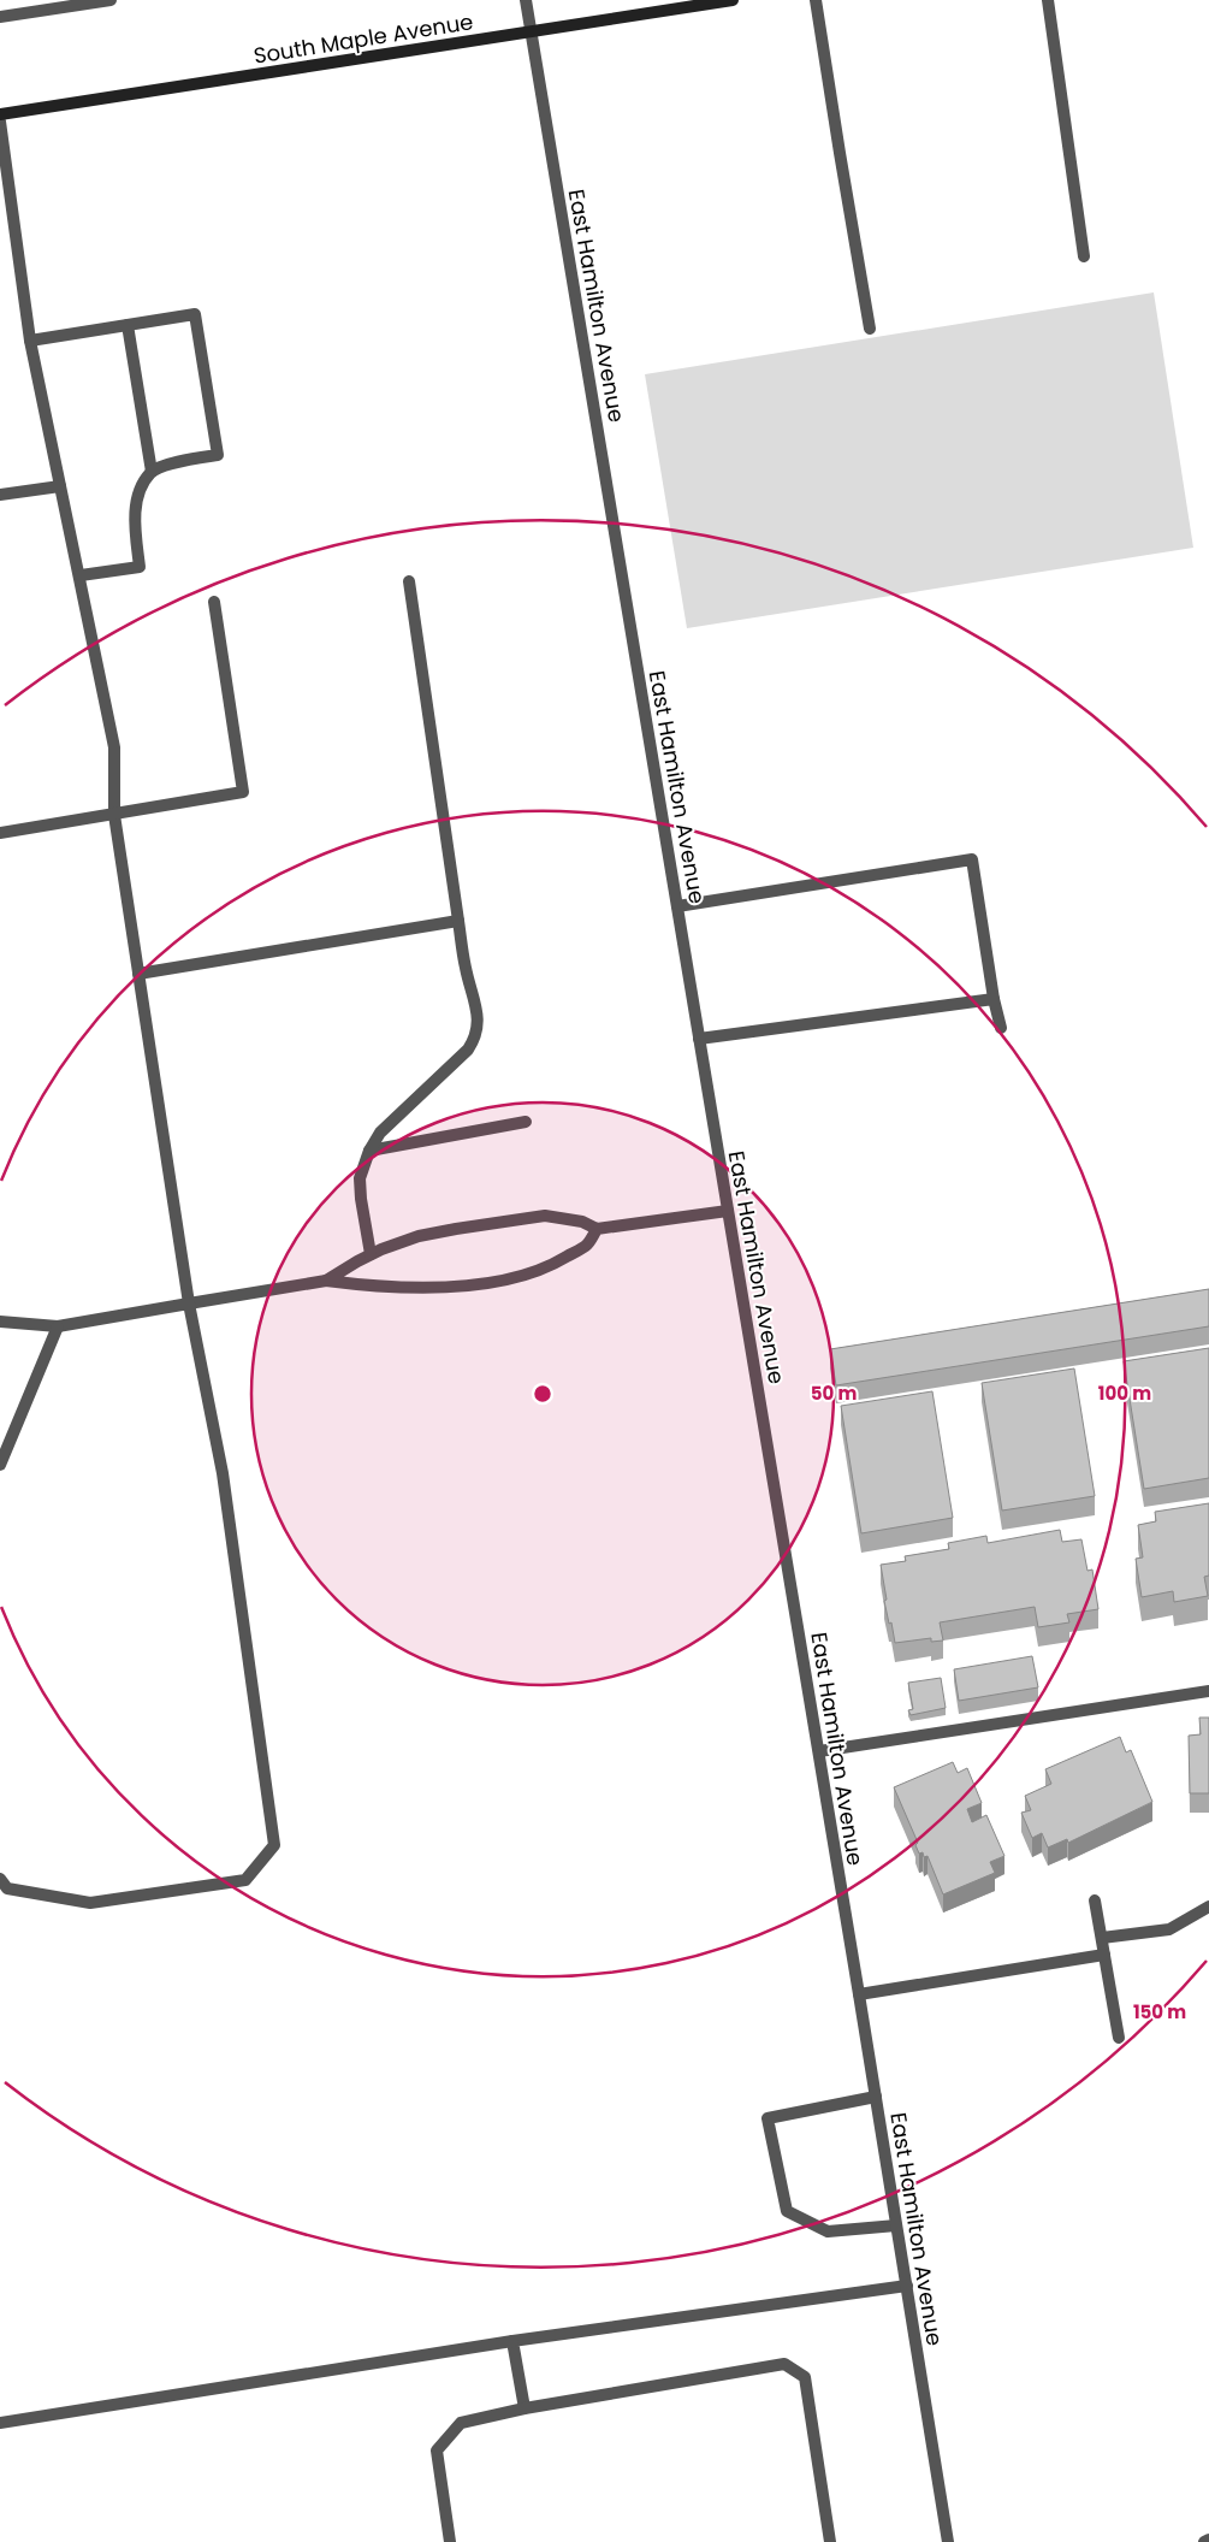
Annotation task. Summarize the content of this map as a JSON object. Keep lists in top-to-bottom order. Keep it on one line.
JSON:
{"streets":{"main road":["South Maple Avenue"],"street":["East Hamilton Avenue"]},"crossings":[["South Maple Avenue","East Hamilton Avenue"]],"rings":["50 m","100 m","150 m"]}
